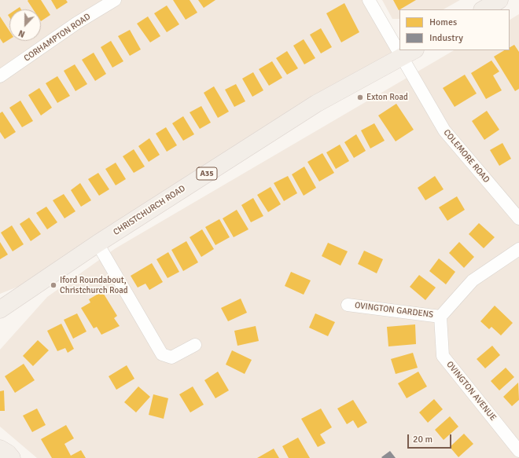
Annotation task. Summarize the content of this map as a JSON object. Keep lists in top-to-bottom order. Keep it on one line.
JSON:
{"streets":{"main road":["A35","CHRISTCHURCH ROAD"],"street":["CORHAMPTON ROAD","COLEMORE ROAD","OVINGTON GARDENS","OVINGTON AVENUE"]},"crossings":[["COLEMORE ROAD","CHRISTCHURCH ROAD"],["OVINGTON GARDENS","OVINGTON AVENUE"]],"places":["Exton Road","Iford Roundabout, Christchurch Road"],"legend":["Homes","Industry"],"scale_bar":"20 m","north":"bottom"}
